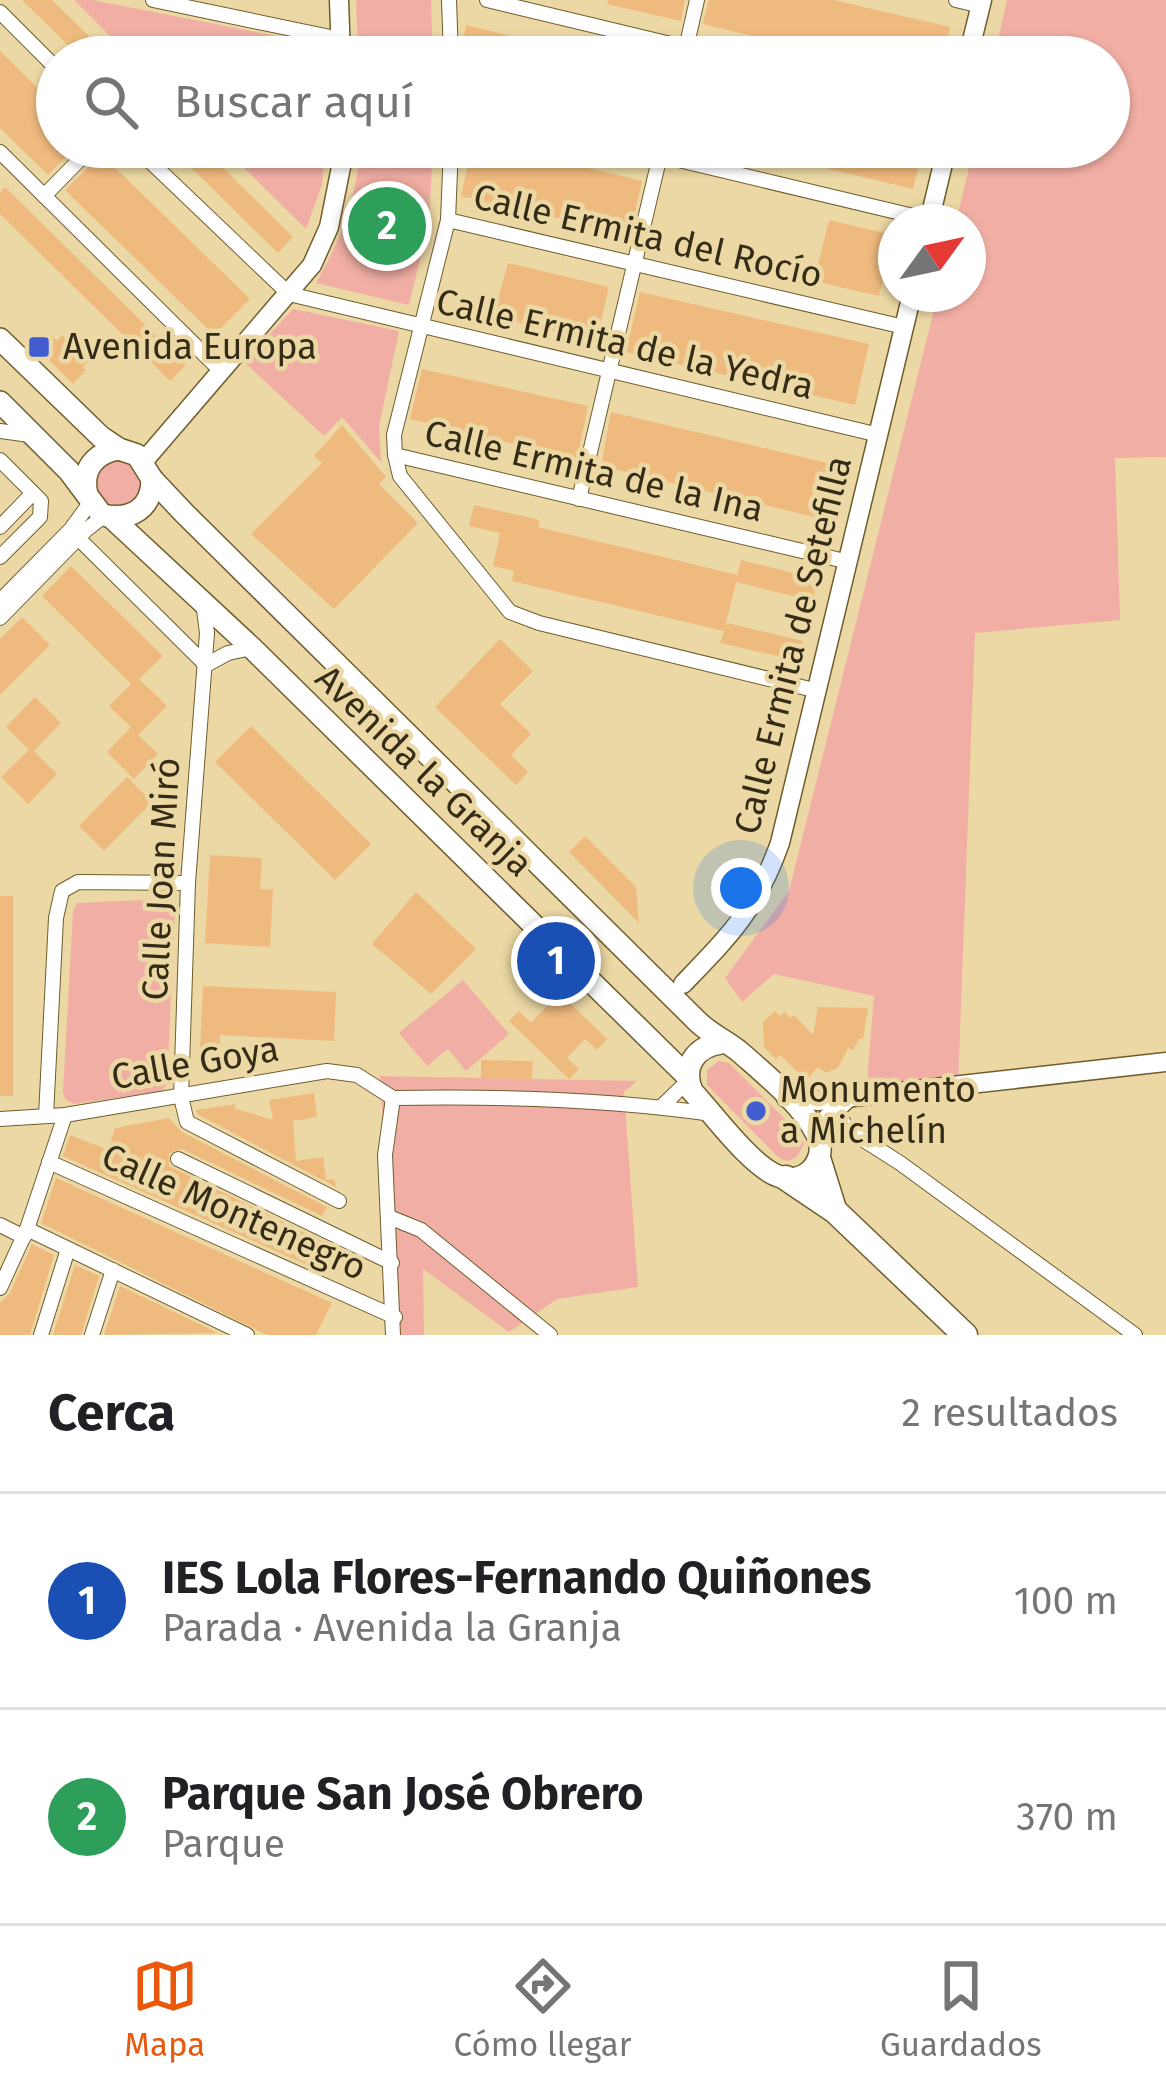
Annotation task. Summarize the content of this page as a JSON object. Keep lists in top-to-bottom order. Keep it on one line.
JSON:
{"streets":{"main road":["Avenida la Granja"],"street":["Calle Ermita del Rocío","Calle Ermita de la Yedra","Calle Ermita de la Ina","Calle Ermita de Setefilla","Calle Joan Miró","Calle Goya","Calle Montenegro"]},"crossings":[["Calle Ermita del Rocío","Calle Ermita de Setefilla"],["Calle Ermita de la Yedra","Calle Ermita de Setefilla"],["Calle Ermita de la Ina","Calle Ermita de Setefilla"],["Calle Ermita de Setefilla","Avenida la Granja"],["Avenida la Granja","Calle Joan Miró"],["Calle Joan Miró","Calle Goya"]],"places":{"transit":["Avenida Europa"],"other":["Monumento a Michelín"]},"north":"top right","page":{"search":"Buscar aquí","pins":["2","1"],"heading":["Cerca","2 resultados"],"list":[{"mark":"1","name":"IES Lola Flores-Fernando Quiñones","note":"Parada · Avenida la Granja","value":"100 m"},{"mark":"2","name":"Parque San José Obrero","note":"Parque","value":"370 m"}],"nav":["Mapa","Cómo llegar","Guardados"]}}
